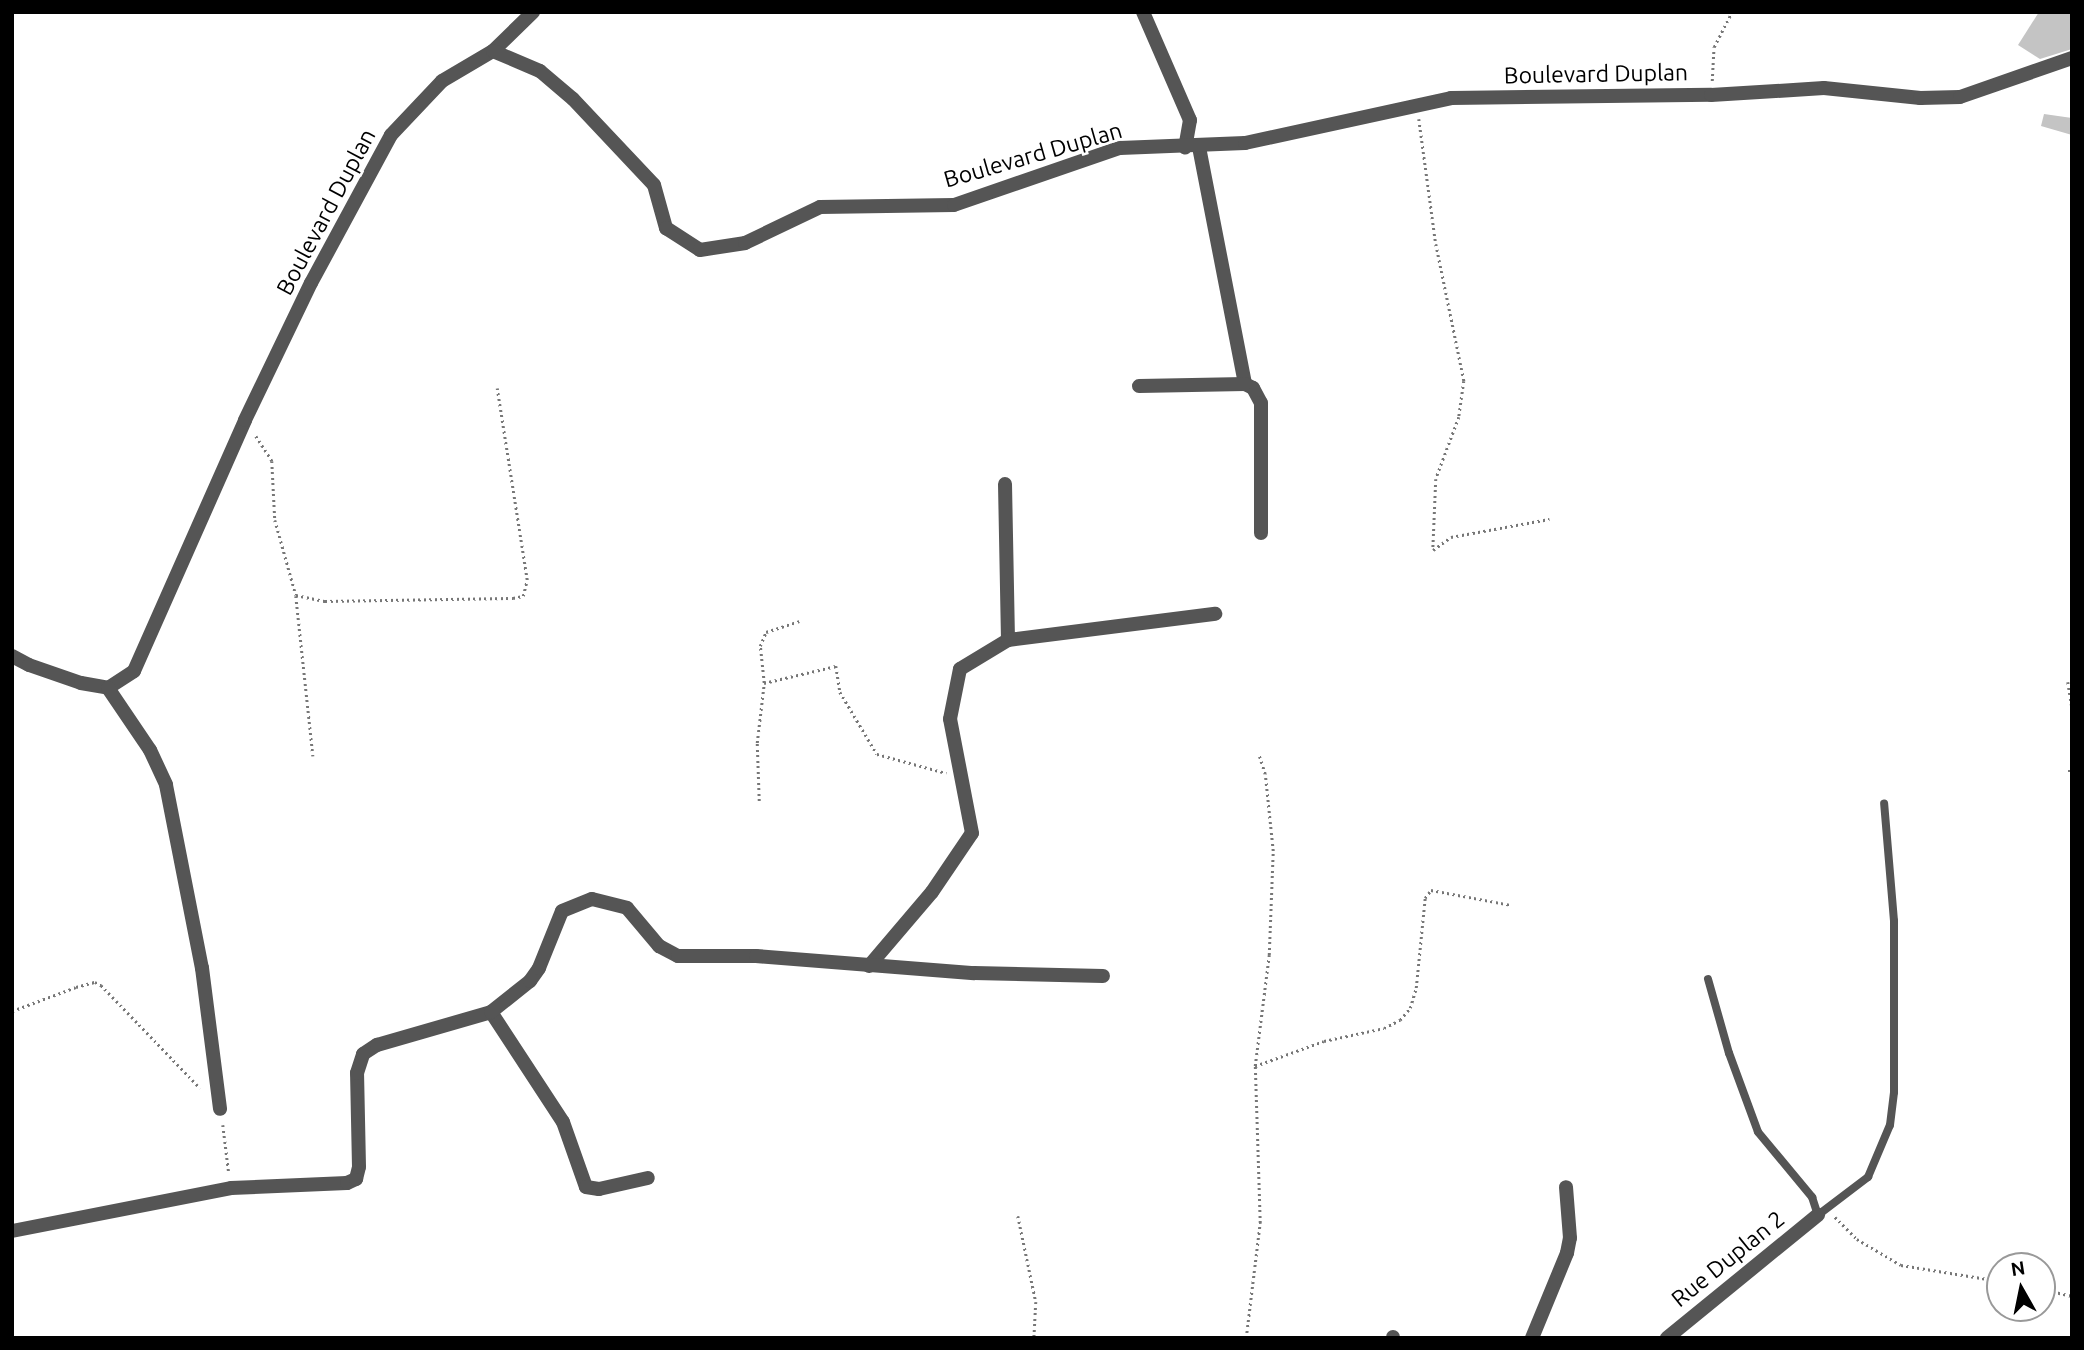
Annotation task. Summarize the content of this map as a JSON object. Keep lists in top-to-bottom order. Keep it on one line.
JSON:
{"streets":{"street":["Boulevard Duplan","Rue Duplan 2"]},"north":"top"}
